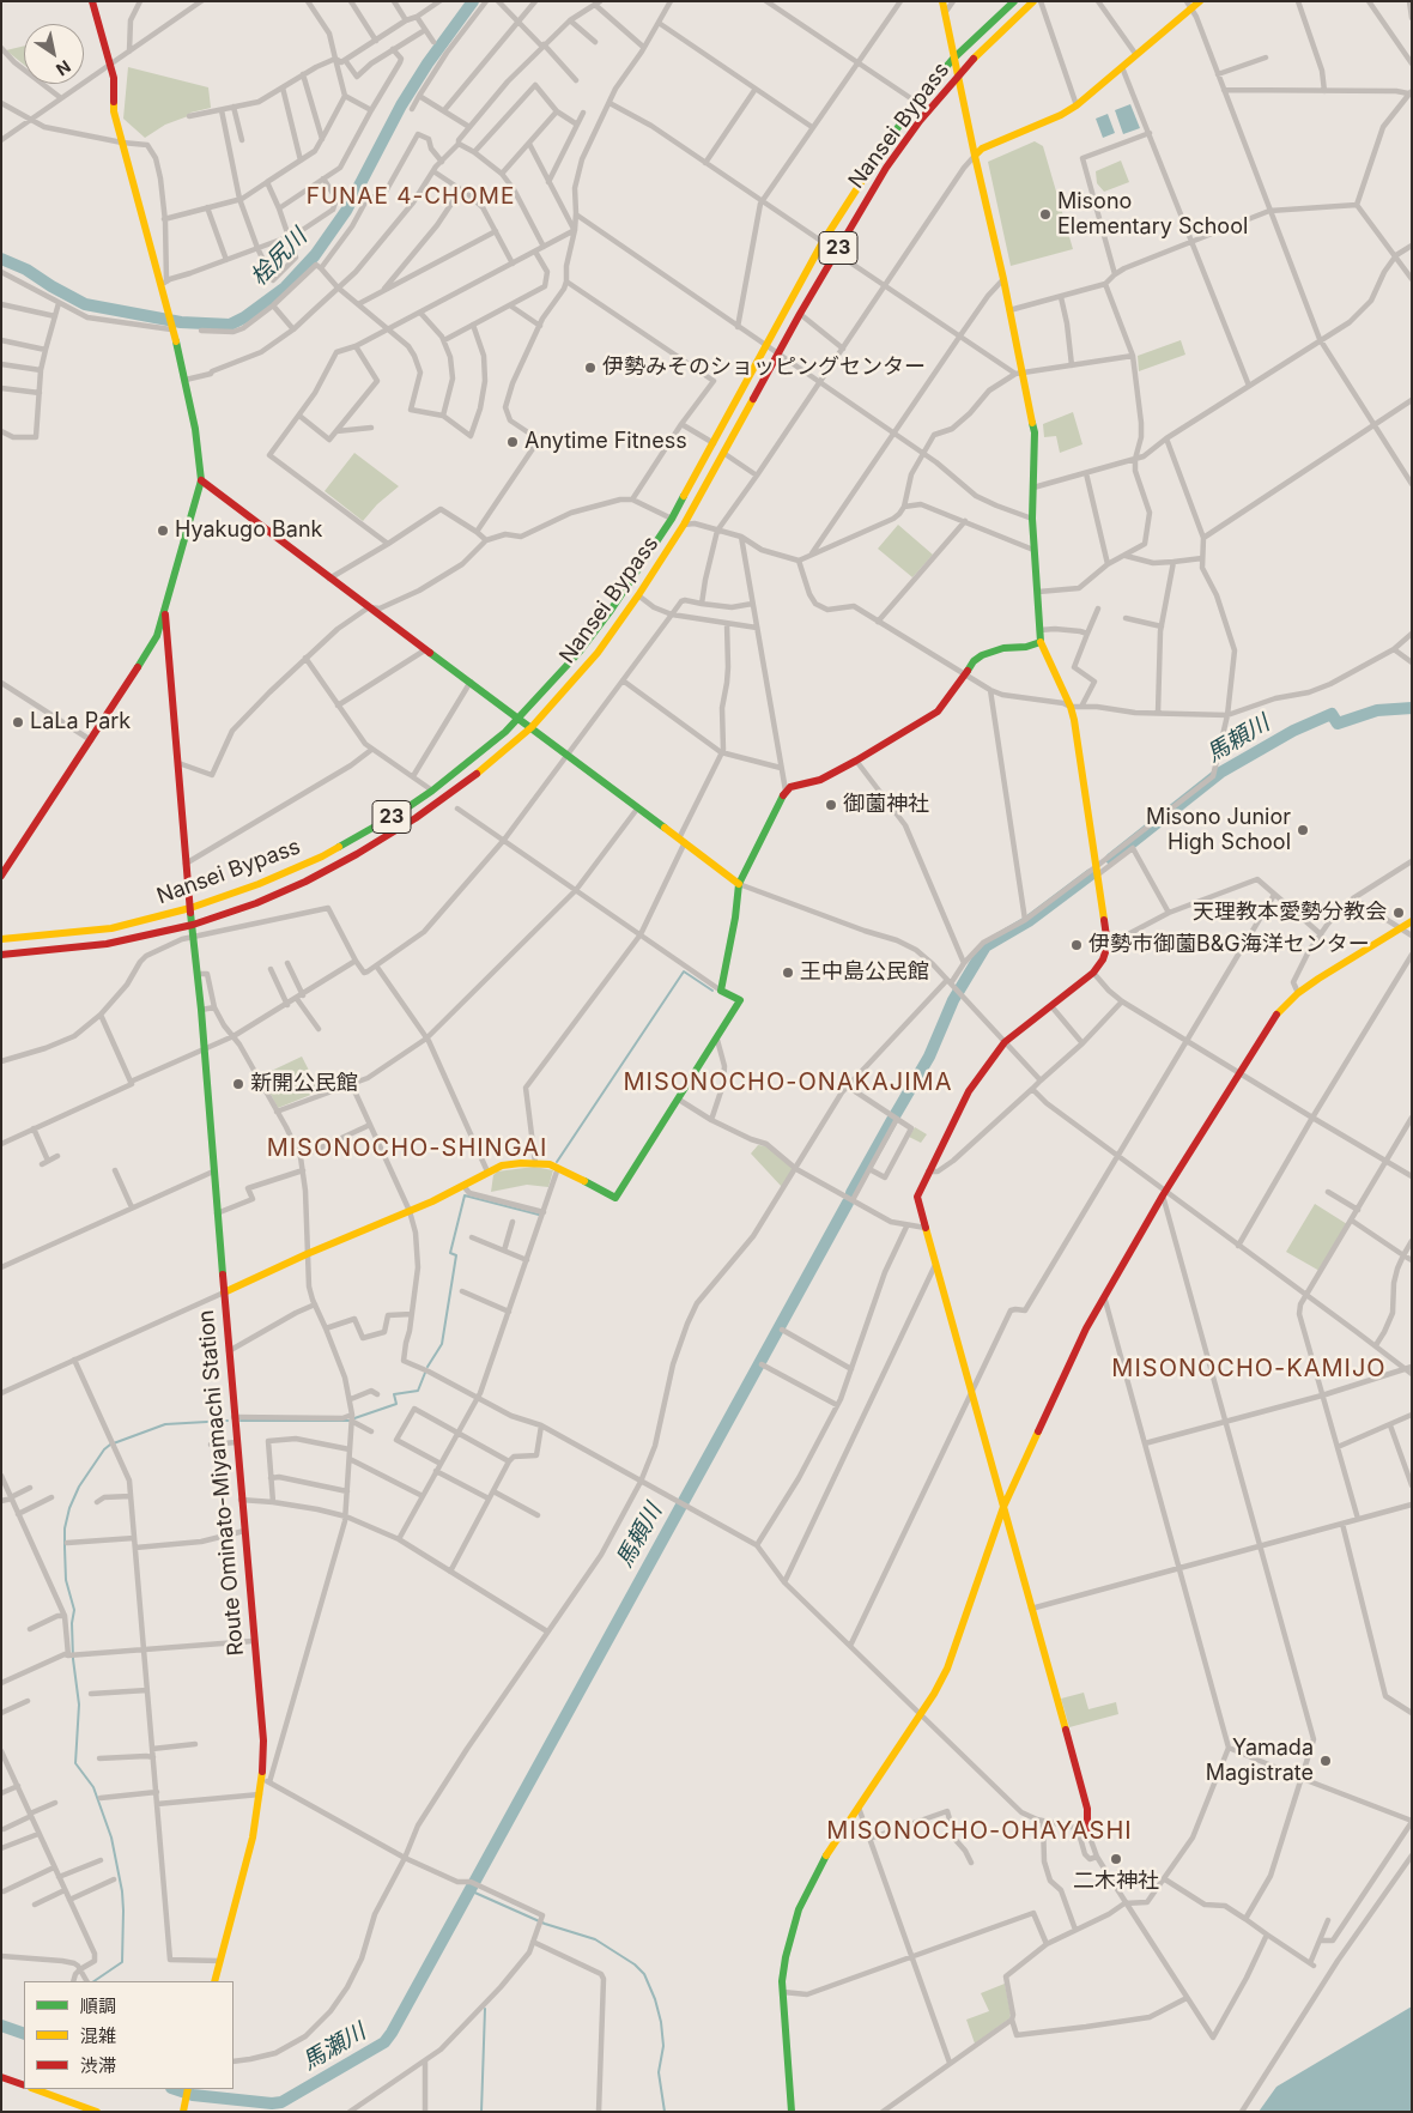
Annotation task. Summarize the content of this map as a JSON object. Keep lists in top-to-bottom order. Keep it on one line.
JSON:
{"streets":{"main road":["Nansei Bypass","23","Route Ominato-Miyamachi Station"]},"districts":["FUNAE 4-CHOME","MISONOCHO-ONAKAJIMA","MISONOCHO-SHINGAI","MISONOCHO-KAMIJO","MISONOCHO-OHAYASHI"],"water":["桧尻川","馬頼川","馬瀬川"],"places":["Misono Elementary School","伊勢みそのショッピングセンター","Anytime Fitness","Hyakugo Bank","LaLa Park","御薗神社","Misono Junior High School","天理教本愛勢分教会","伊勢市御薗B&G海洋センター","王中島公民館","新開公民館","Yamada Magistrate","二木神社"],"legend":["順調","混雑","渋滞"],"north":"bottom right"}
